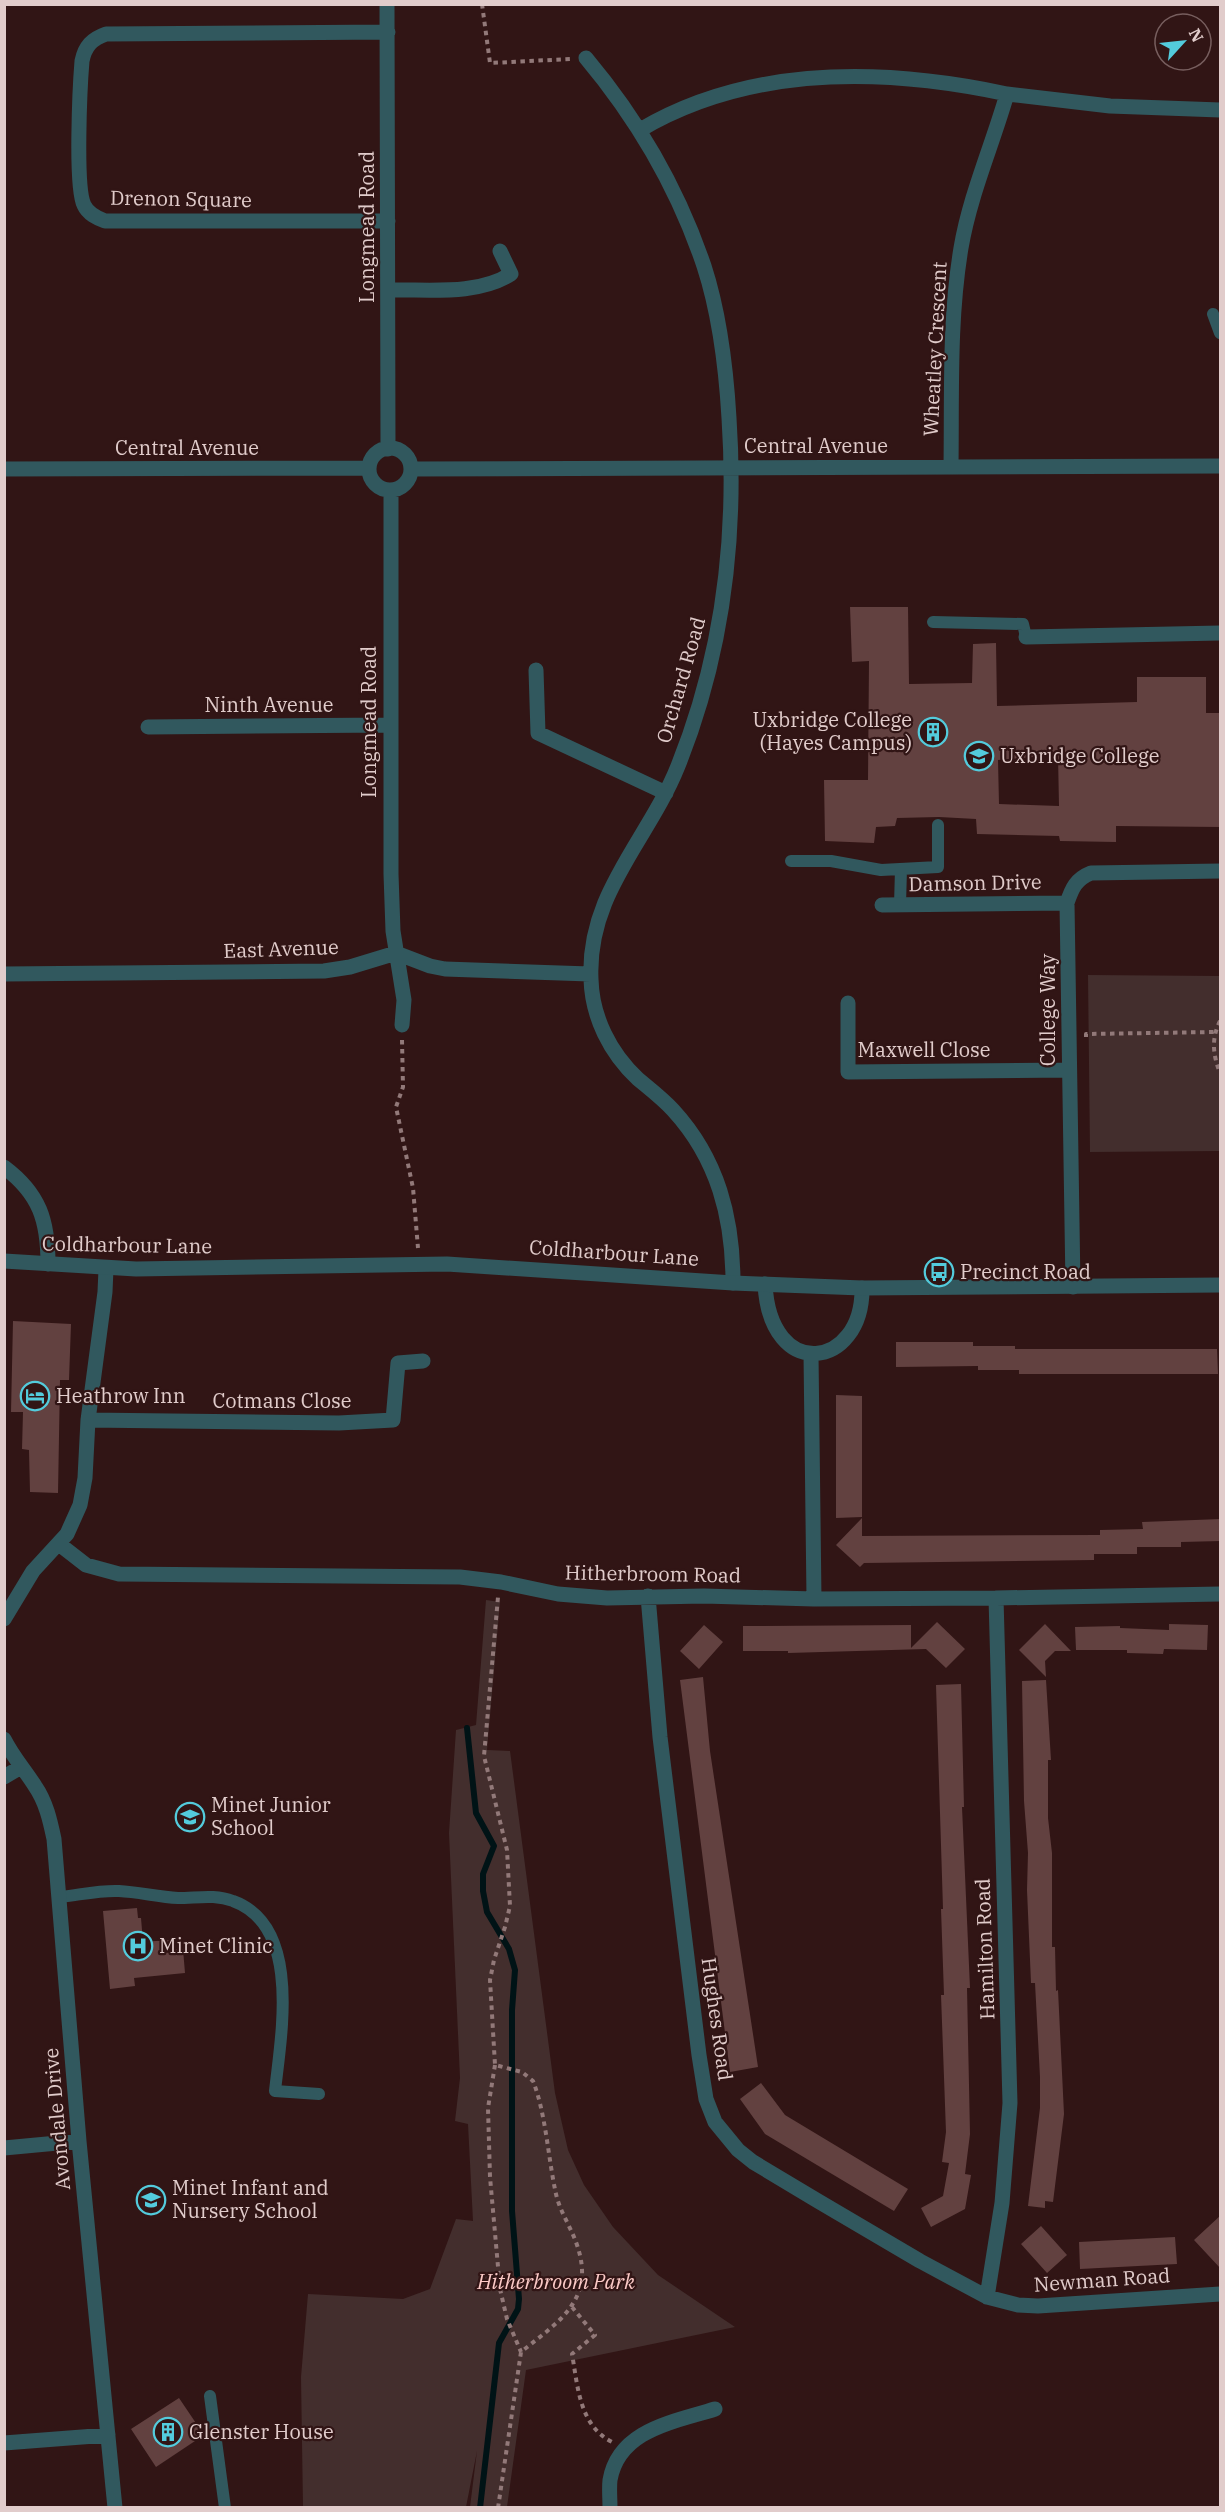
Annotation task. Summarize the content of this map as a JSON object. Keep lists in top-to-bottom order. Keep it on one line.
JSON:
{"streets":{"street":["Drenon Square","Longmead Road","Wheatley Crescent","Central Avenue","Orchard Road","Ninth Avenue","Damson Drive","East Avenue","College Way","Maxwell Close","Coldharbour Lane","Cotmans Close","Hitherbroom Road","Hamilton Road","Hughes Road","Avondale Drive","Newman Road"]},"crossings":[["Drenon Square","Longmead Road"],["Longmead Road","Central Avenue"],["Longmead Road","Ninth Avenue"],["Longmead Road","East Avenue"],["Wheatley Crescent","Central Avenue"],["Central Avenue","Orchard Road"],["Orchard Road","Coldharbour Lane"],["Damson Drive","College Way"],["College Way","Maxwell Close"],["College Way","Coldharbour Lane"],["Hitherbroom Road","Hamilton Road"],["Hitherbroom Road","Hughes Road"],["Hamilton Road","Hughes Road"],["Hamilton Road","Newman Road"],["Hughes Road","Newman Road"]],"parks":["Hitherbroom Park"],"places":{"building":["Uxbridge College (Hayes Campus)","Glenster House"],"school or university":["Uxbridge College","Minet Junior School","Minet Infant and Nursery School"],"bus stop":["Precinct Road"],"hotel":["Heathrow Inn"],"hospital":["Minet Clinic"]},"north":"top right"}
